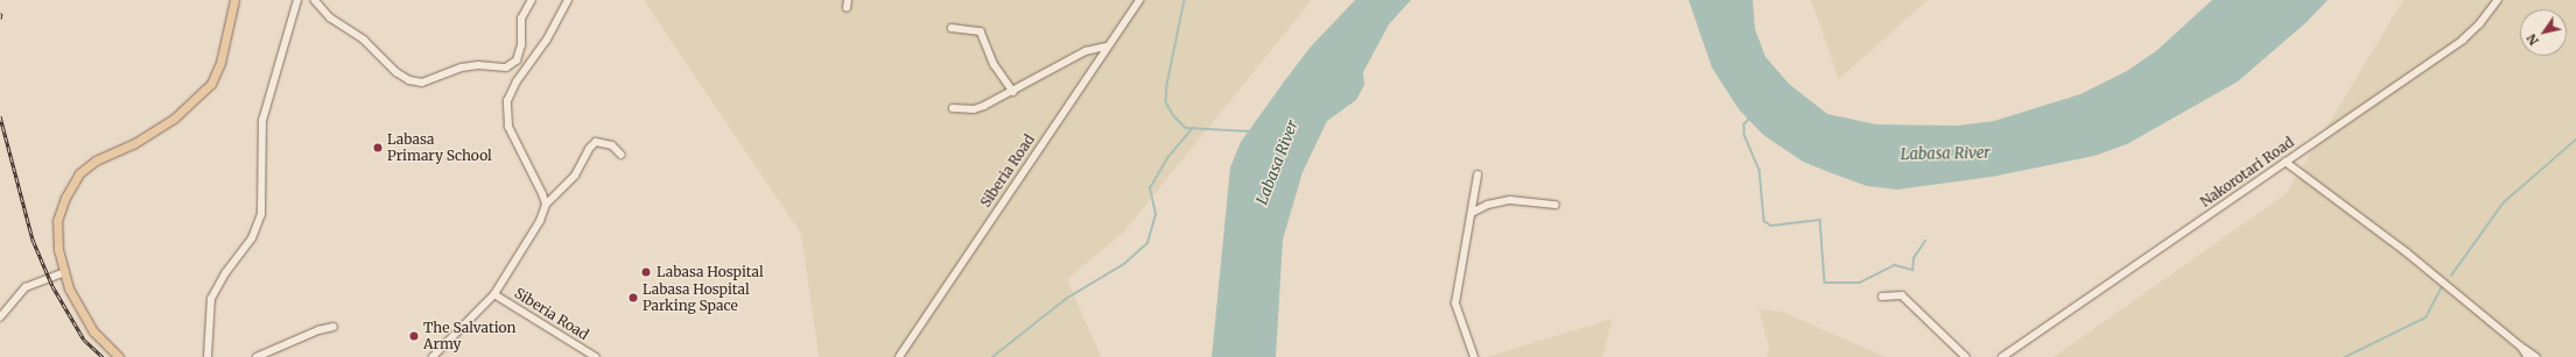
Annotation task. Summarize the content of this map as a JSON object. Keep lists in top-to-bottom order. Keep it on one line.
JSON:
{"streets":{"street":["Siberia Road","Nakorotari Road"]},"water":["Labasa River"],"places":["Labasa Primary School","Labasa Hospital","Labasa Hospital Parking Space","The Salvation Army"],"north":"bottom left"}
